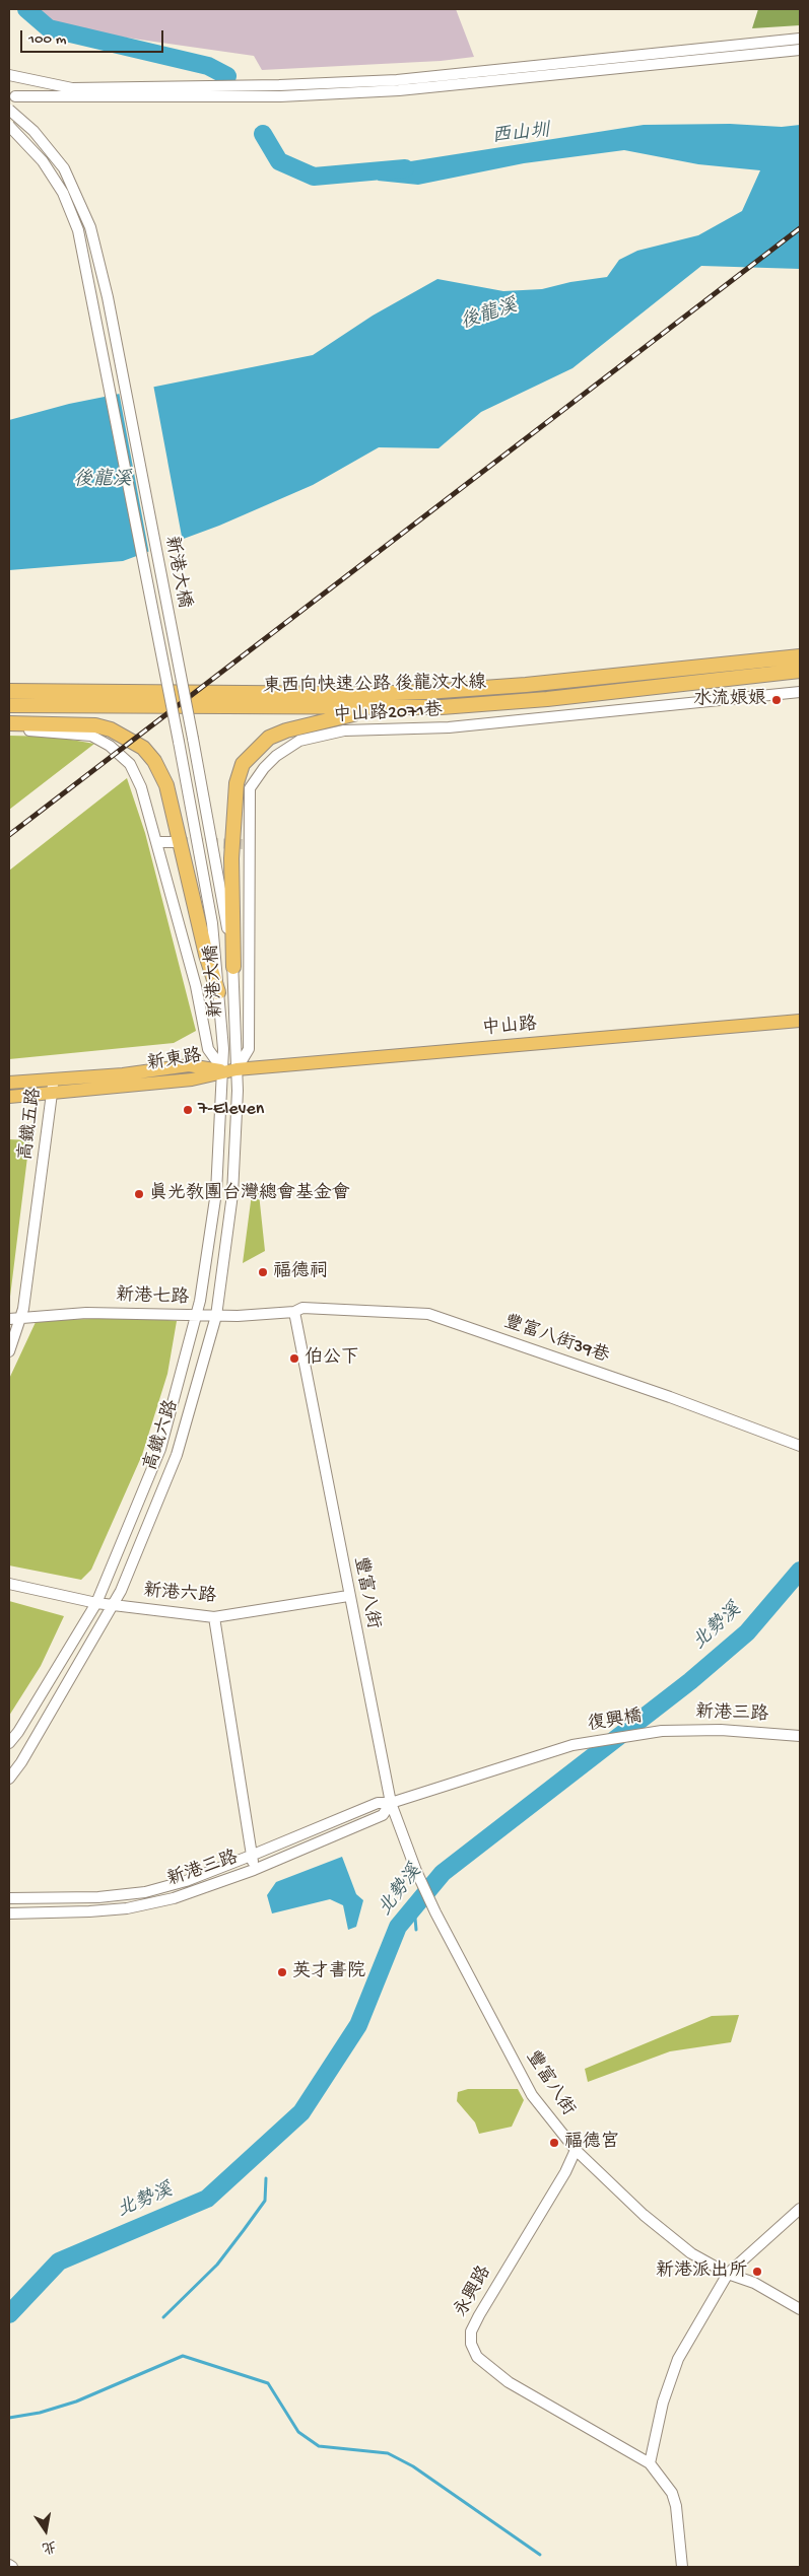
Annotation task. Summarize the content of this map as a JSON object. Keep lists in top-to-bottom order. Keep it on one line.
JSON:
{"streets":{"highway":["東西向快速公路 後龍汶水線"],"main road":["中山路","新東路"],"street":["新港大橋","中山路2071巷","高鐵五路","新港七路","豐富八街39巷","高鐵六路","豐富八街","新港六路","新港三路","復興橋","永興路"]},"crossings":[["新港大橋","中山路2071巷"],["新港大橋","中山路"],["新港大橋","新東路"],["新港大橋","高鐵六路"],["中山路2071巷","中山路"],["中山路2071巷","高鐵六路"],["中山路","新東路"],["中山路","高鐵六路"],["新東路","高鐵五路"],["新東路","高鐵六路"],["高鐵五路","新港七路"],["新港七路","豐富八街39巷"],["新港七路","高鐵六路"],["新港七路","豐富八街"],["豐富八街39巷","豐富八街"],["高鐵六路","新港六路"],["豐富八街","新港六路"],["豐富八街","新港三路"],["豐富八街","永興路"],["新港三路","復興橋"]],"water":["西山圳","後龍溪","北勢溪"],"places":["水流娘娘","7-Eleven","真光教團台灣總會基金會","福德祠","伯公下","英才書院","福德宮","新港派出所"],"scale_bar":"100 m","north":"bottom"}
